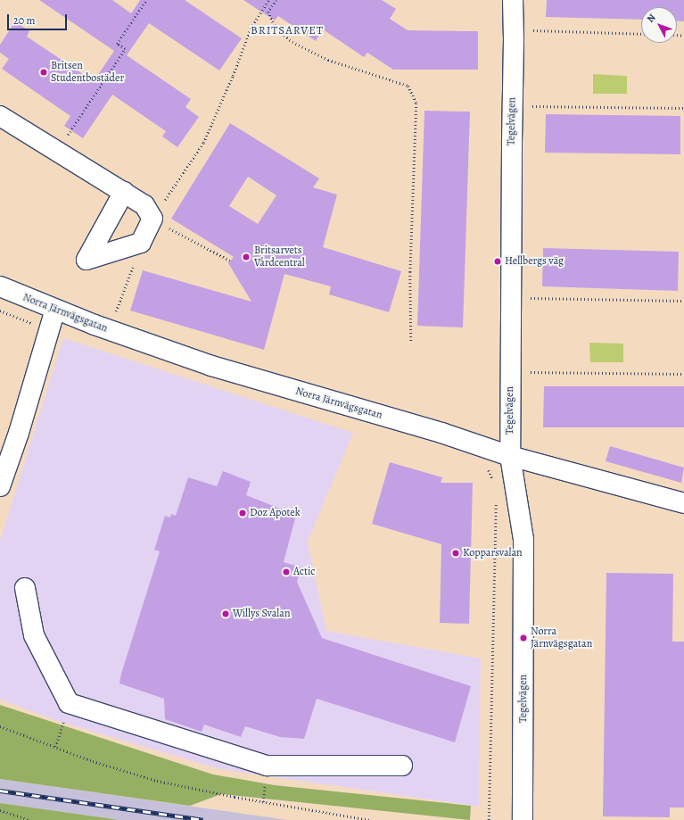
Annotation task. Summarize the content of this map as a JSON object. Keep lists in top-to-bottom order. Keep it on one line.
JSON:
{"streets":{"street":["Tegelvägen","Norra Järnvägsgatan"]},"crossings":[["Tegelvägen","Norra Järnvägsgatan"]],"districts":["BRITSARVET"],"places":["Britsen Studentbostäder","Britsarvets Vårdcentral","Hellbergs väg","Doz Apotek","Kopparsvalan","Actic","Willys Svalan","Norra Järnvägsgatan"],"scale_bar":"20 m","north":"top left"}
